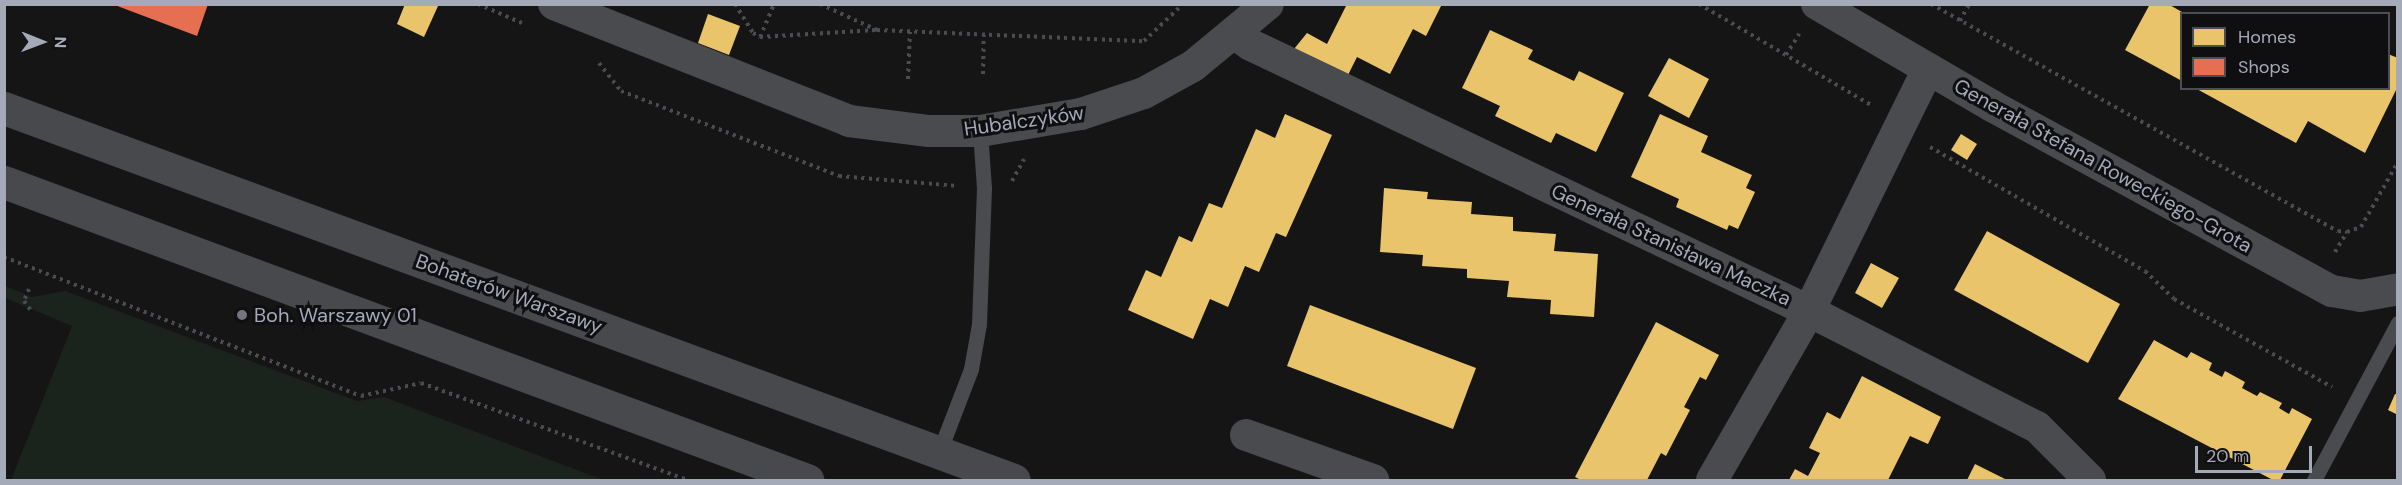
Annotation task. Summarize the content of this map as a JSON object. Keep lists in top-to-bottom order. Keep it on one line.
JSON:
{"streets":{"main road":["Bohaterów Warszawy"],"street":["Hubalczyków","Generała Stefana Roweckiego-Grota","Generała Stanisława Maczka"]},"crossings":[["Hubalczyków","Generała Stanisława Maczka"]],"places":["Boh. Warszawy 01"],"legend":["Homes","Shops"],"scale_bar":"20 m","north":"right"}
